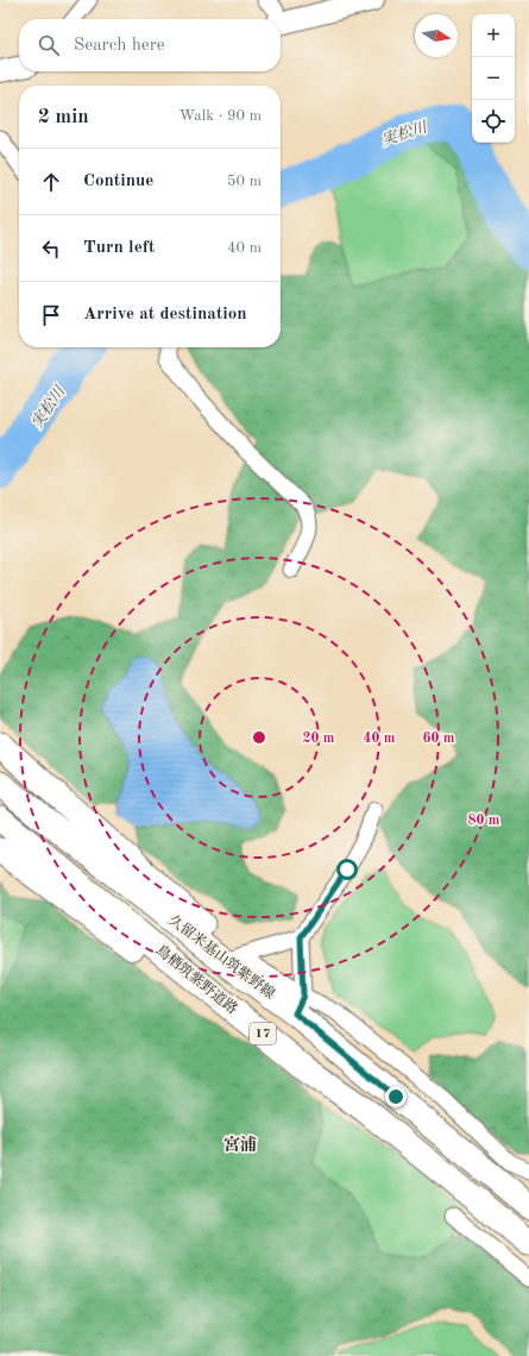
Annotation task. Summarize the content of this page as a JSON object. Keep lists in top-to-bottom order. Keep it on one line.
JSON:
{"streets":{"main road":["久留米基山筑紫野線","鳥栖筑紫野道路","17"]},"districts":["宮浦"],"water":["実松川"],"north":"right","page":{"map_buttons":["+","−"],"search":"Search here","heading":["2 min","Walk · 90 m"],"list":[["Continue","50 m"],["Turn left","40 m"],"Arrive at destination"]},"rings":["20 m","40 m","60 m","80 m"]}
